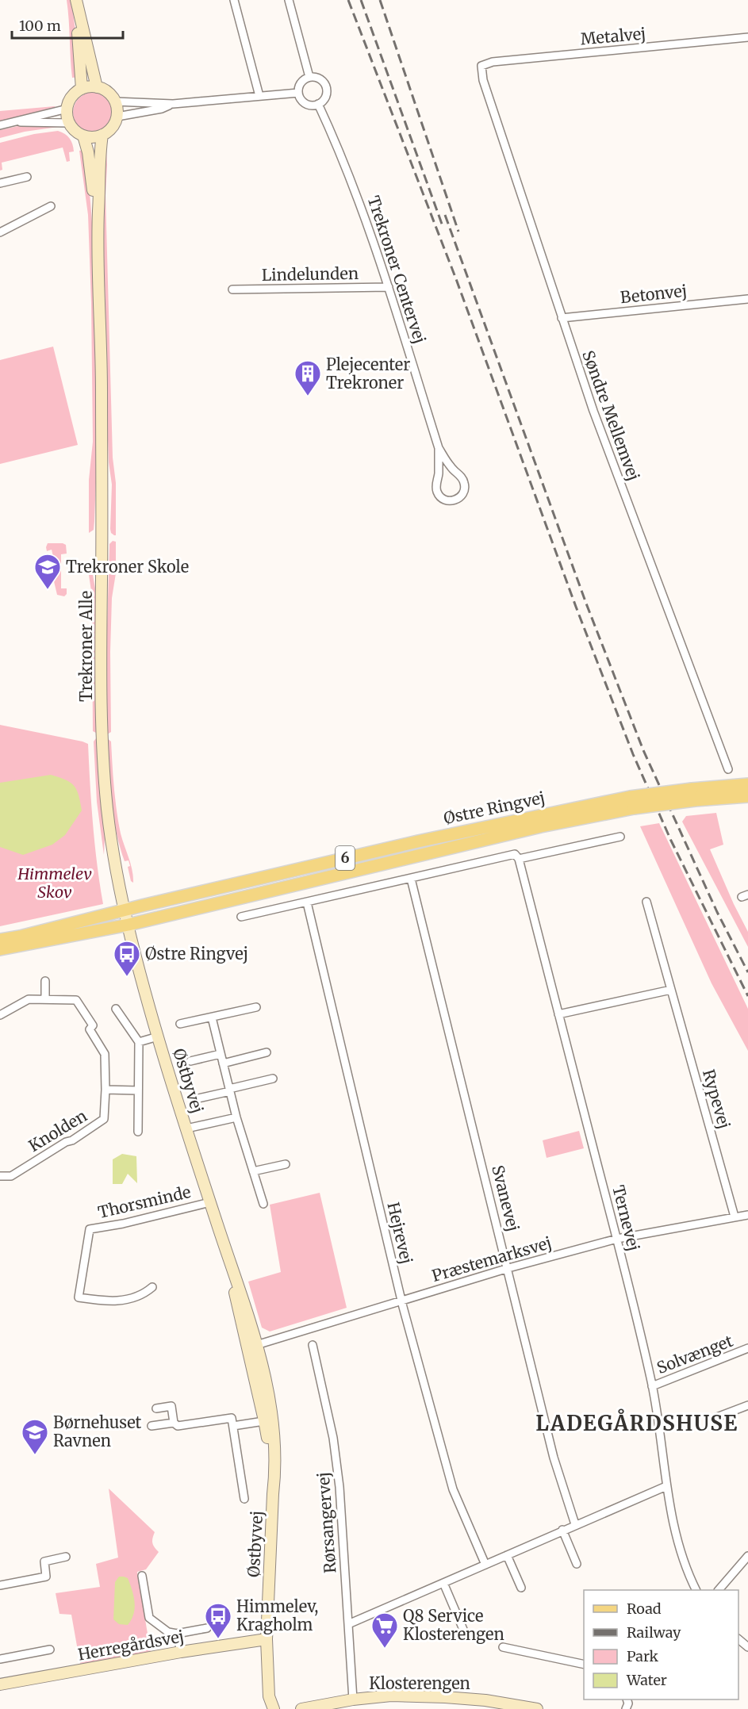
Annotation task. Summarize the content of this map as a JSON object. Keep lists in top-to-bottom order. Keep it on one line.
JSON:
{"streets":{"main road":["Østre Ringvej","6"],"street":["Metalvej","Trekroner Centervej","Lindelunden","Betonvej","Søndre Mellemvej","Trekroner Alle","Østbyvej","Rypevej","Knolden","Svanevej","Thorsminde","Ternevej","Hejrevej","Præstemarksvej","Solvænget","Rørsangervej","Herregårdsvej","Klosterengen"]},"crossings":[["Metalvej","Søndre Mellemvej"],["Trekroner Centervej","Lindelunden"],["Betonvej","Søndre Mellemvej"],["Trekroner Alle","Østre Ringvej"],["Trekroner Alle","Østbyvej"],["Østre Ringvej","Østbyvej"],["Østbyvej","Thorsminde"],["Østbyvej","Præstemarksvej"],["Østbyvej","Herregårdsvej"],["Rypevej","Præstemarksvej"],["Svanevej","Præstemarksvej"],["Ternevej","Præstemarksvej"],["Ternevej","Solvænget"],["Hejrevej","Præstemarksvej"],["Rørsangervej","Klosterengen"]],"districts":["LADEGÅRDSHUSE"],"parks":["Himmelev Skov"],"places":{"building":["Plejecenter Trekroner"],"school or university":["Trekroner Skole","Børnehuset Ravnen"],"bus stop":["Østre Ringvej","Himmelev, Kragholm"],"supermarket":["Q8 Service Klosterengen"]},"legend":["Road","Railway","Park","Water"],"scale_bar":"100 m"}
